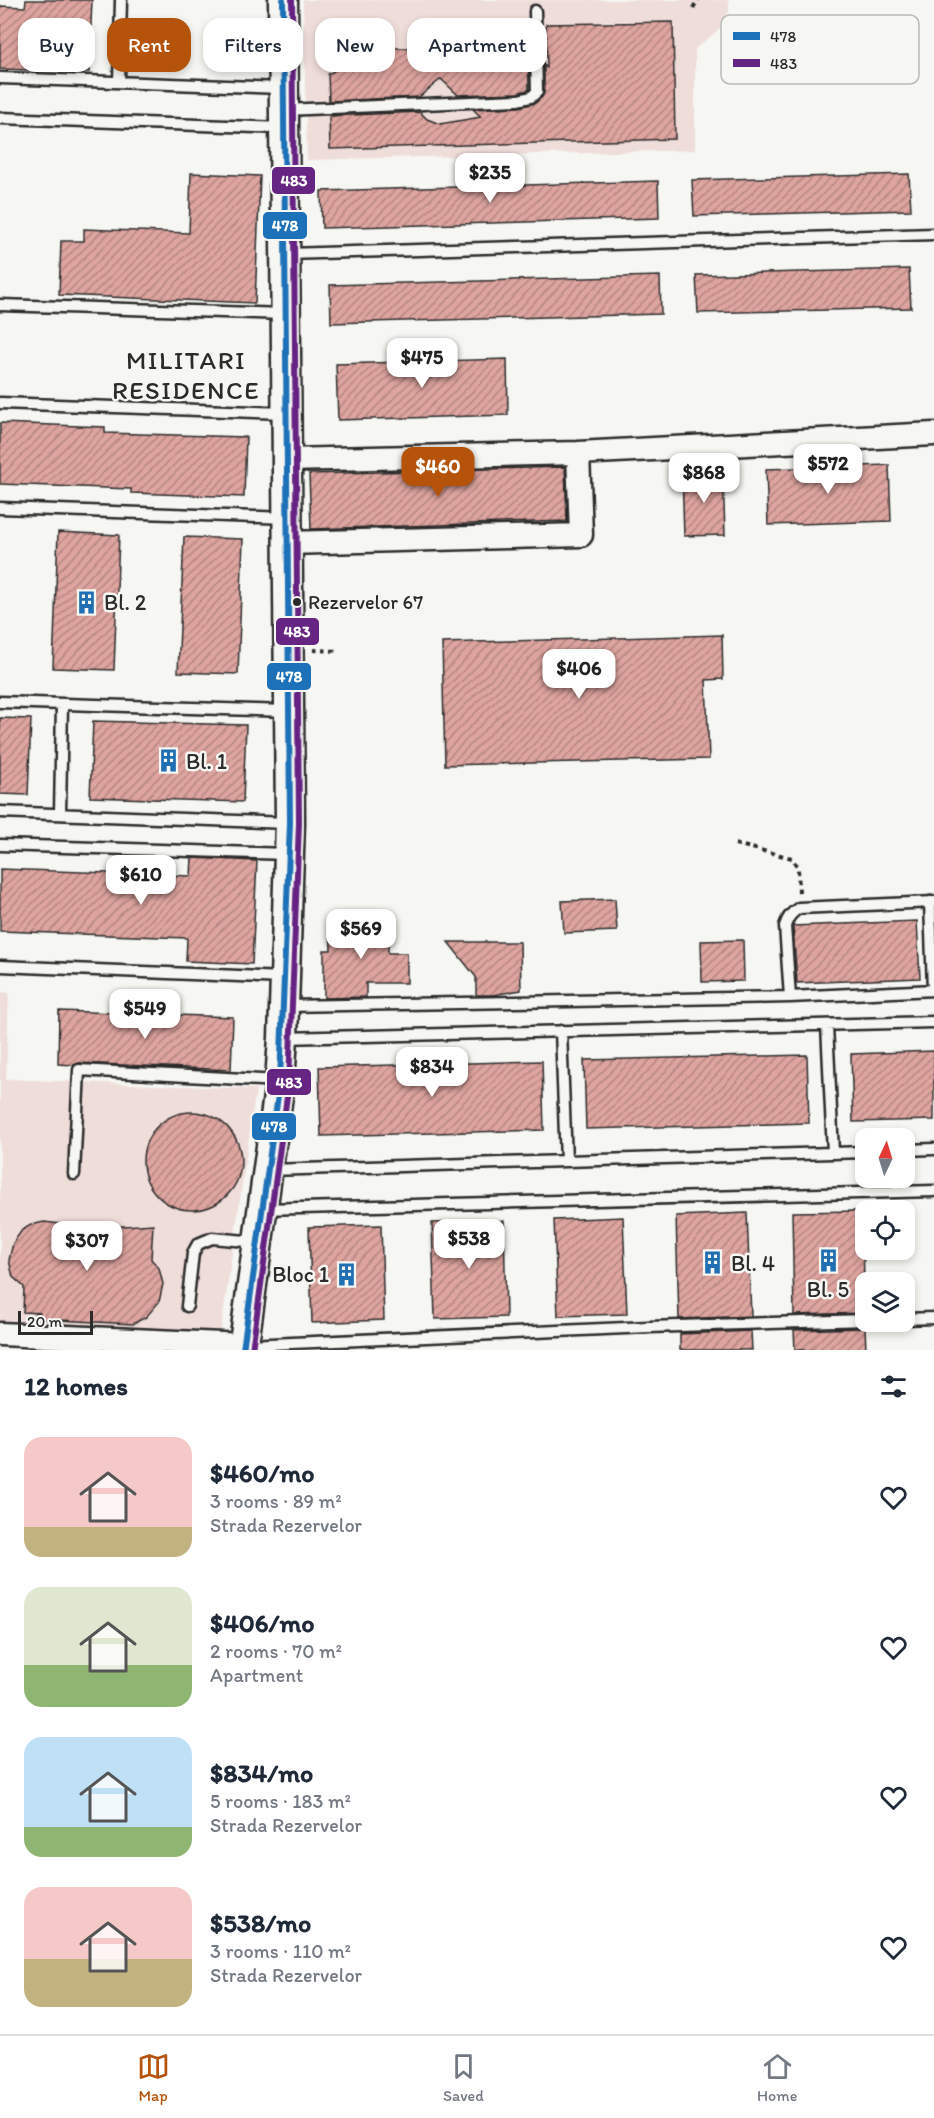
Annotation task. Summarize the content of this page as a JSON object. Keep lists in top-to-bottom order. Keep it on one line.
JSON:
{"districts":["MILITARI RESIDENCE"],"places":{"building":["Bl. 2","Bl. 1","Bl. 5","Bl. 4","Bloc 1"],"other":["Rezervelor 67"]},"lines":["transit line 478","transit line 483"],"legend":["478","483"],"scale_bar":"20 m","north":"top","page":{"chip":["Buy","Rent","Filters","New","Apartment"],"price":["$235","$475","$572","$460","$868","$406","$610","$569","$549","$834","$538","$307"],"scale":"20 m","heading":"12 homes","list":[{"name":"$460/mo","note":"3 rooms · 89 m² · Strada Rezervelor"},{"name":"$406/mo","note":"2 rooms · 70 m² · Apartment"},{"name":"$834/mo","note":"5 rooms · 183 m² · Strada Rezervelor"},{"name":"$538/mo","note":"3 rooms · 110 m² · Strada Rezervelor"}],"tabs":["Map","Saved","Home"]}}
